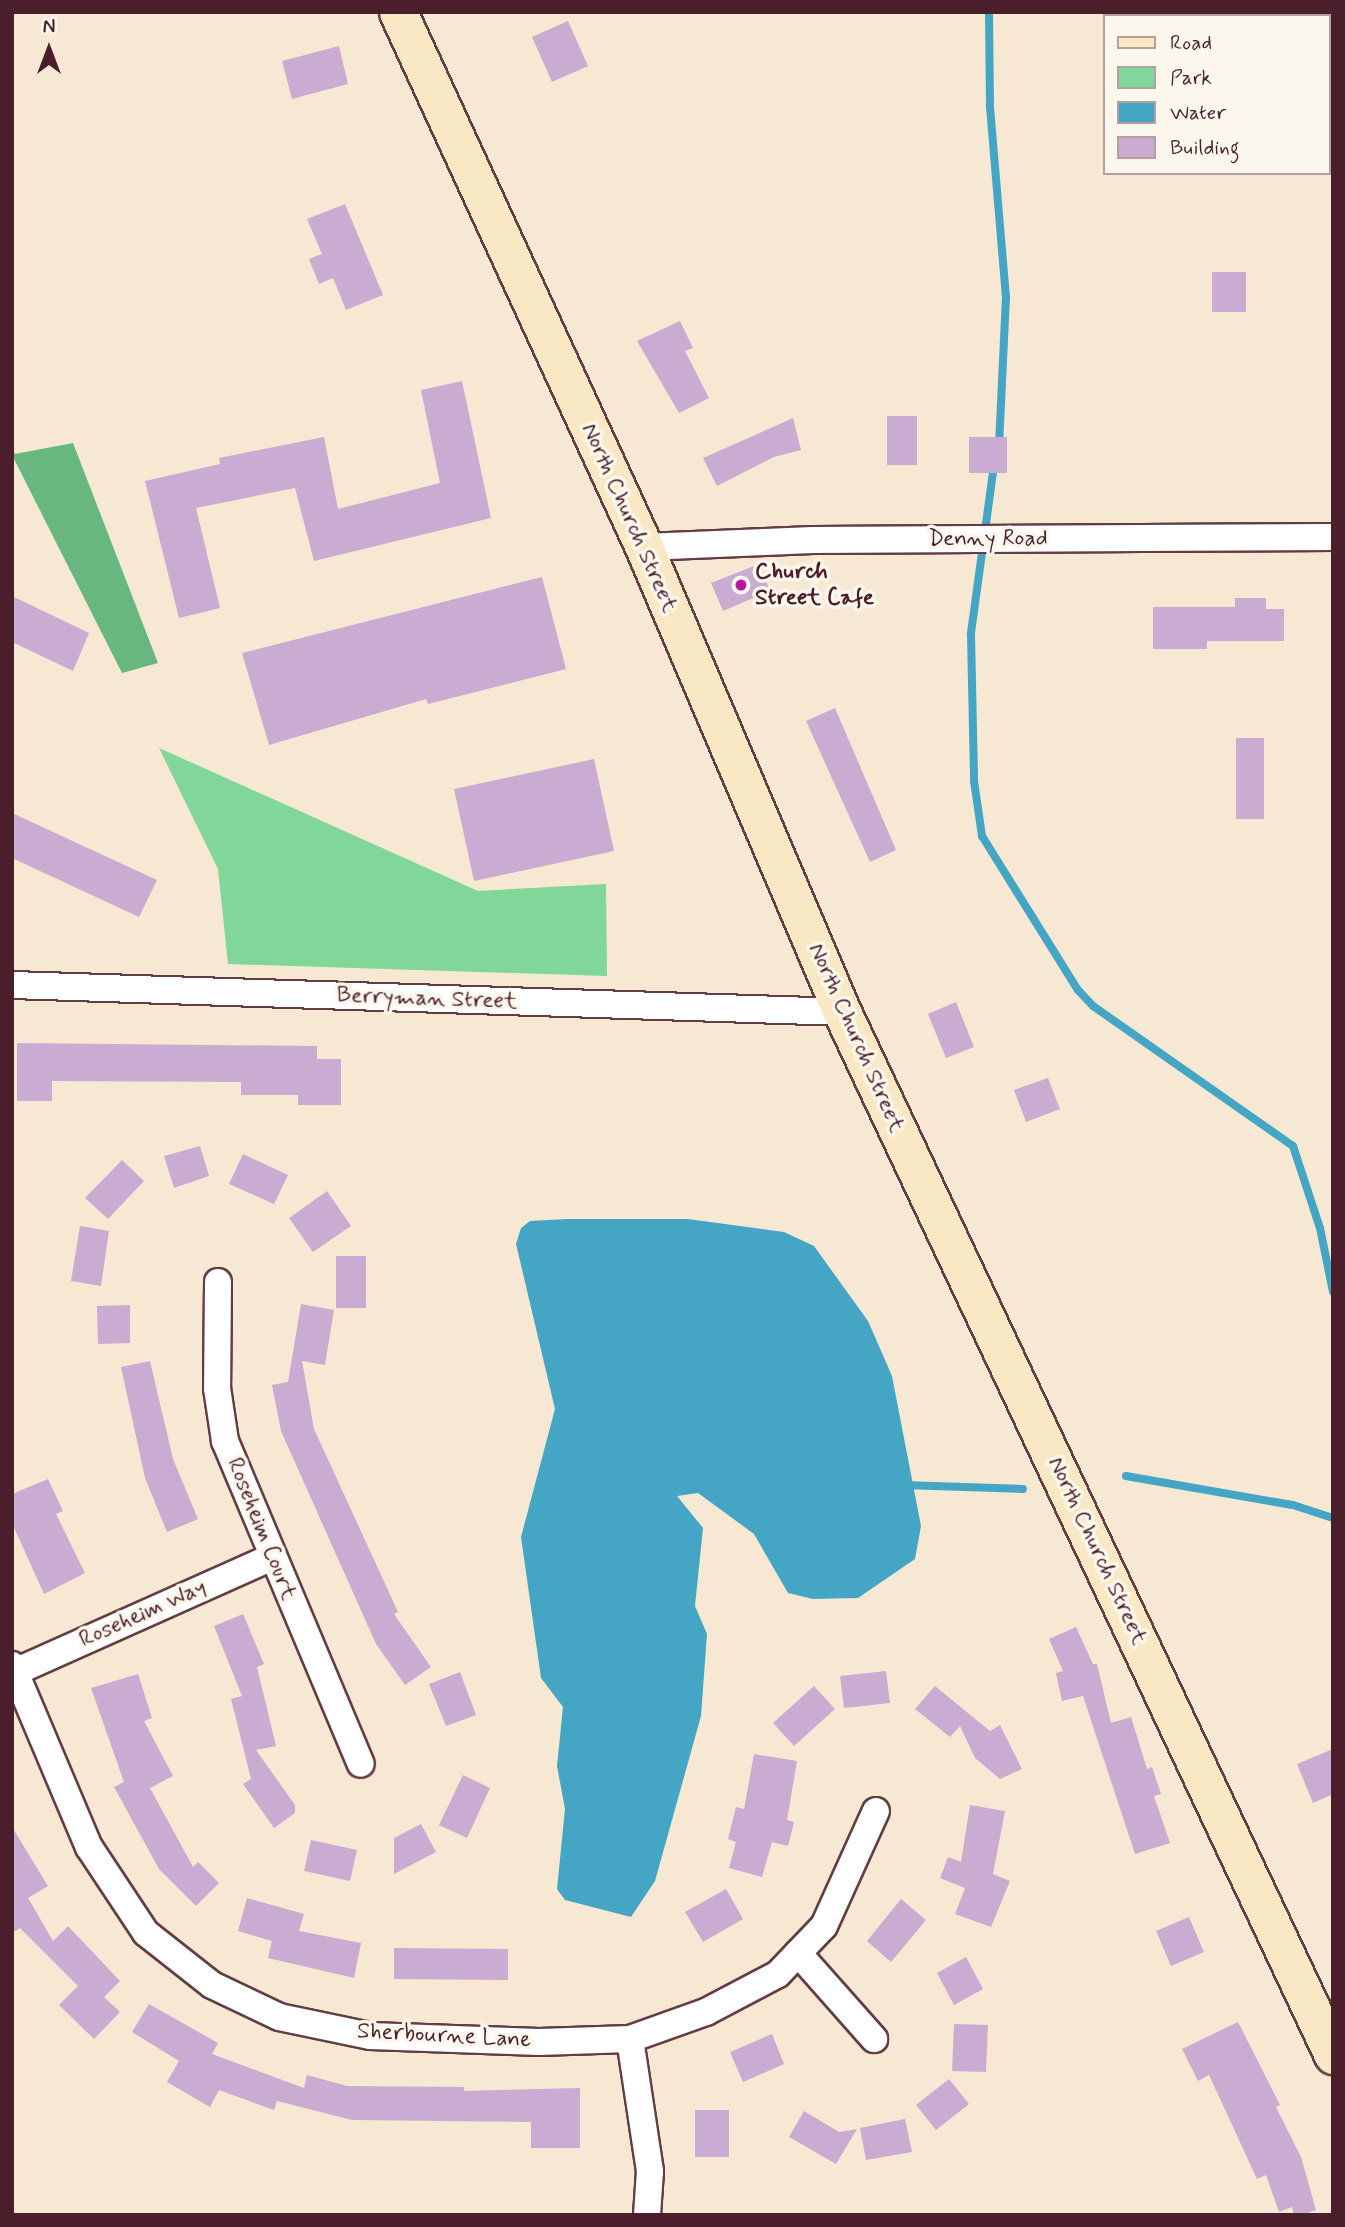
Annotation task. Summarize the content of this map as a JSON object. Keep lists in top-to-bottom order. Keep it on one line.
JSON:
{"streets":{"main road":["North Church Street"],"street":["Denny Road","Berryman Street","Roseheim Court","Roseheim Way","Sherbourne Lane"]},"crossings":[["North Church Street","Denny Road"],["North Church Street","Berryman Street"],["Roseheim Court","Roseheim Way"],["Roseheim Way","Sherbourne Lane"]],"places":["Church Street Cafe"],"legend":["Road","Park","Water","Building"],"north":"top"}
